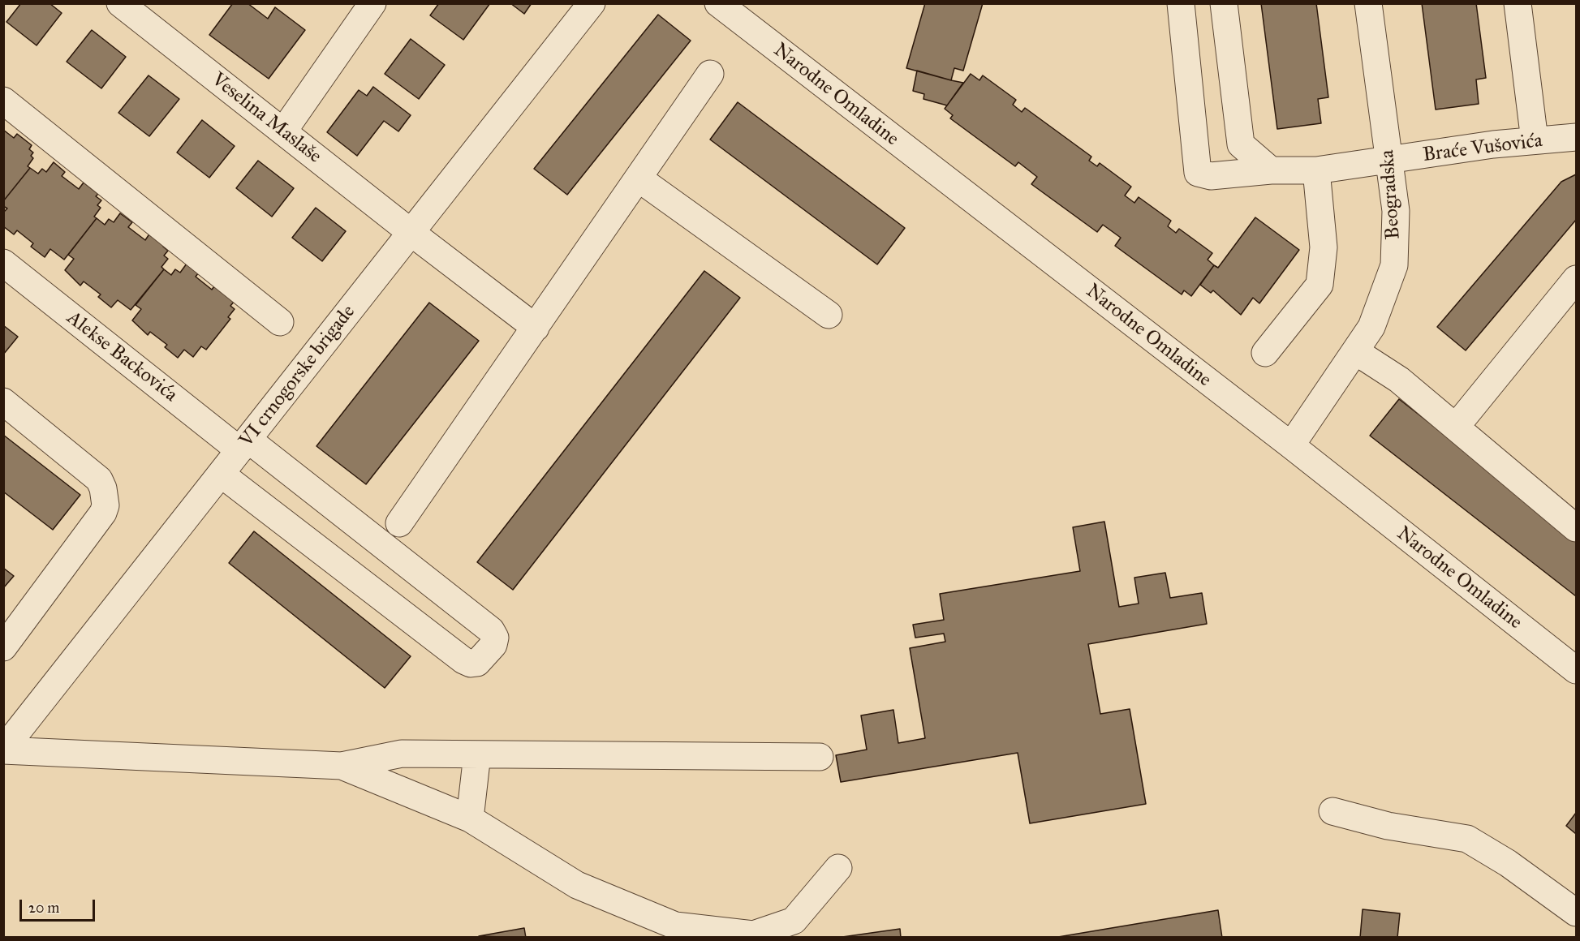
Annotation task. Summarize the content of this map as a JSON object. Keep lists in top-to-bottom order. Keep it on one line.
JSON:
{"streets":{"street":["Narodne Omladine","Veselina Maslaše","Braće Vušovića","Beogradska","Alekse Backovića","VI crnogorske brigade"]},"crossings":[["Narodne Omladine","Beogradska"],["Veselina Maslaše","VI crnogorske brigade"],["Braće Vušovića","Beogradska"],["Alekse Backovića","VI crnogorske brigade"]],"scale_bar":"20 m"}
